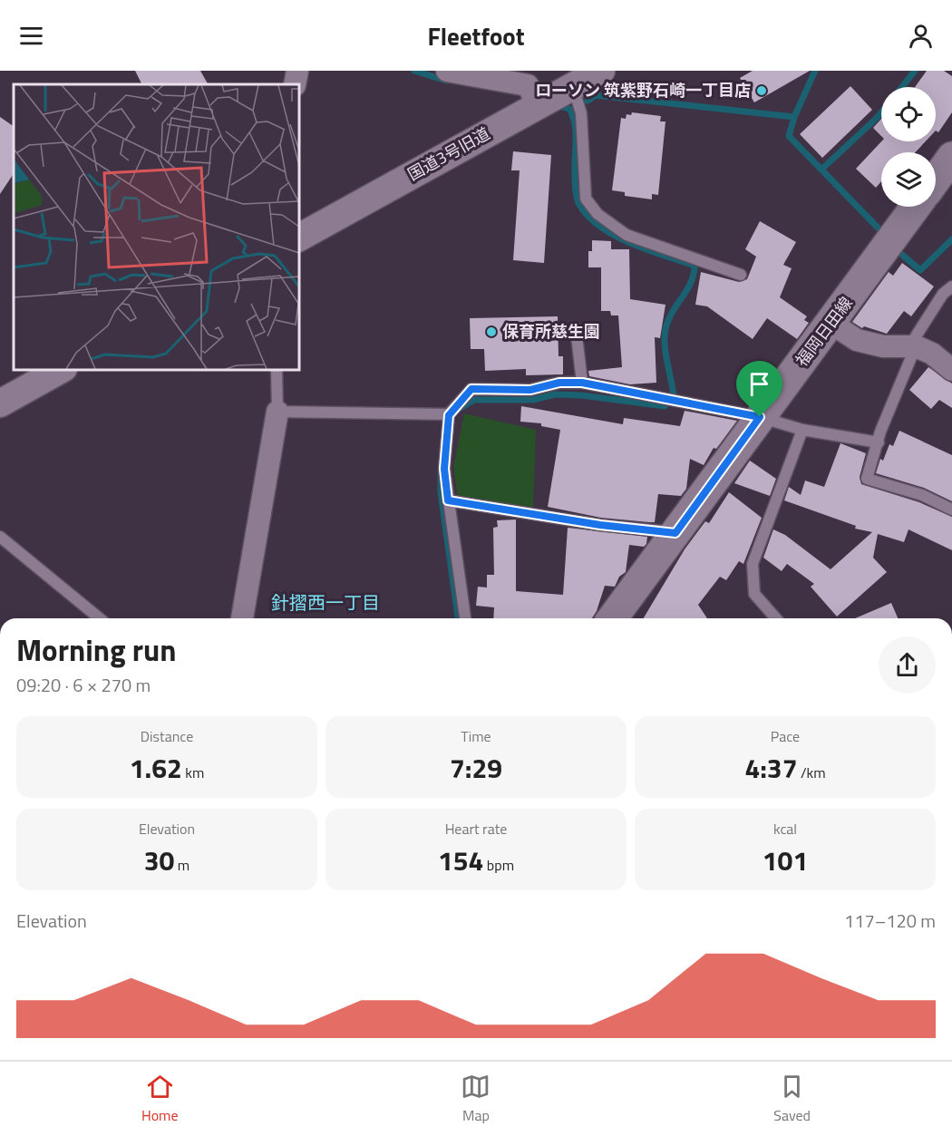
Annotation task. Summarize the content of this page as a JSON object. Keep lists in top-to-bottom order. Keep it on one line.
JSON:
{"streets":{"main road":["福岡日田線"],"street":["国道3号旧道"]},"districts":["針摺西一丁目"],"places":["ローソン 筑紫野石崎一丁目店","保育所慈生園"],"page":{"header":"Fleetfoot","heading":["Morning run","09:20 · 6 × 270 m"],"stats":[["Distance","1.62 km"],["Time","7:29"],["Pace","4:37 /km"],["Elevation","30 m"],["Heart rate","154 bpm"],["kcal","101"]],"chart":["Elevation","117–120 m"],"tabs":["Home","Map","Saved"]}}
